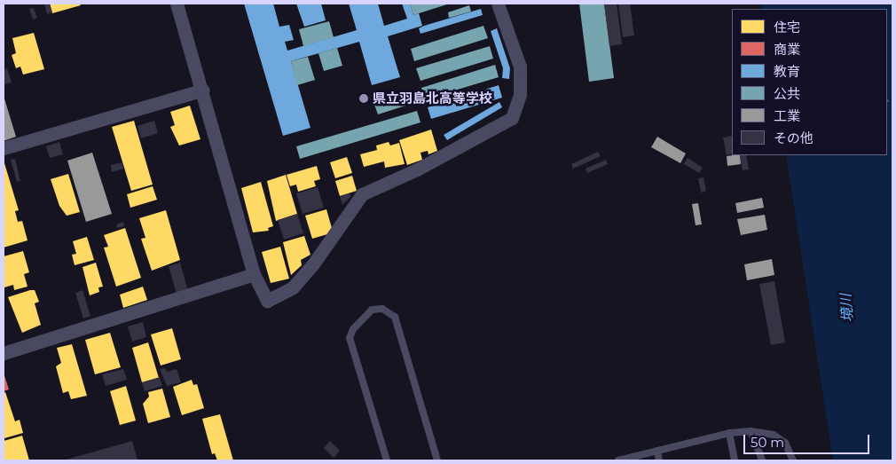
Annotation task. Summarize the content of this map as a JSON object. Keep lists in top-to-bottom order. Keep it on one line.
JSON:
{"water":["境川"],"places":["県立羽島北高等学校"],"legend":["住宅","商業","教育","公共","工業","その他"],"scale_bar":"50 m"}
